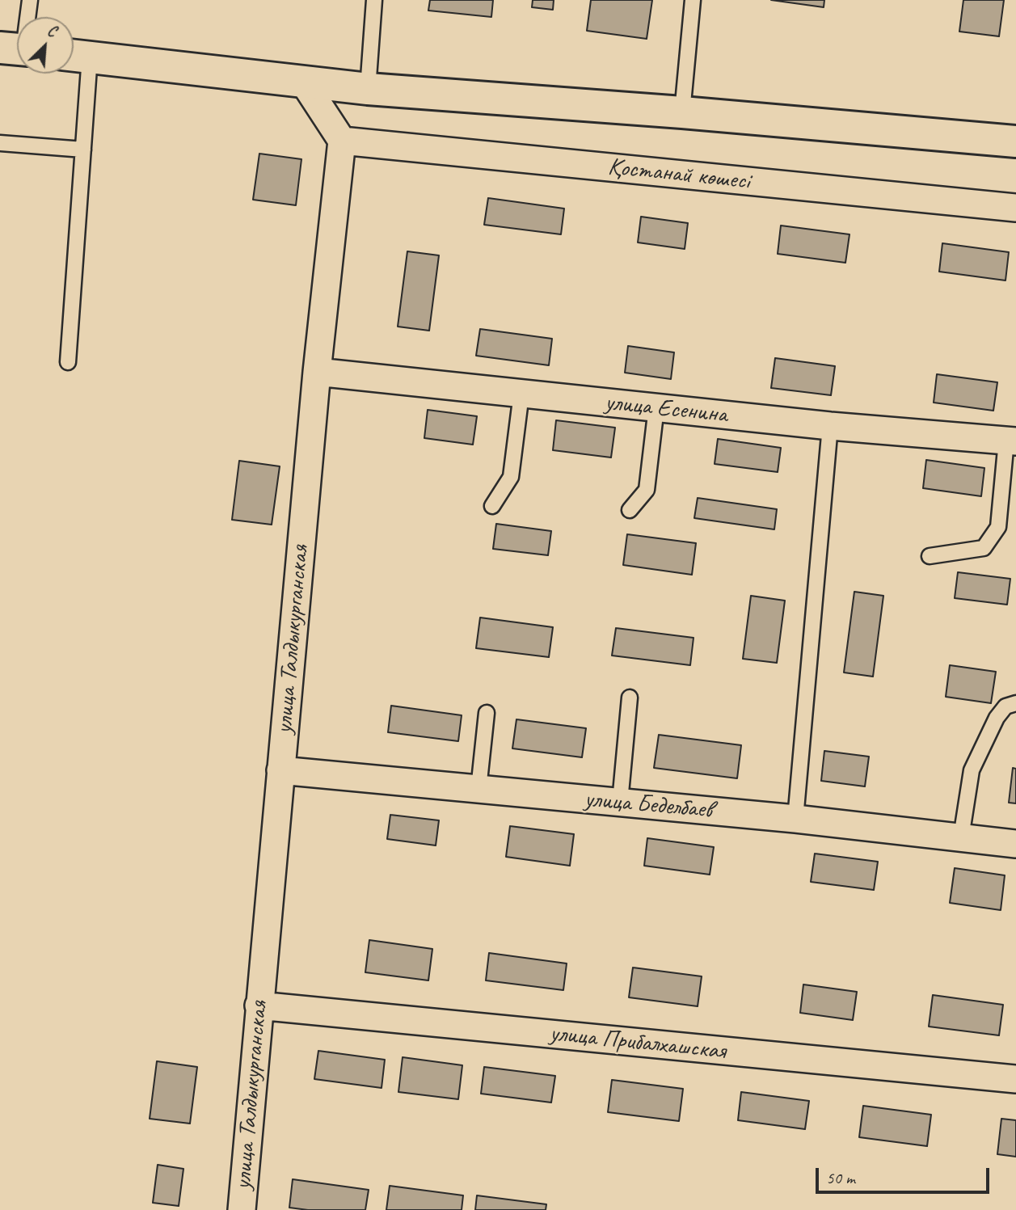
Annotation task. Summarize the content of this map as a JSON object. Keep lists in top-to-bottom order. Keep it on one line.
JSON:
{"streets":{"street":["Қостанай көшесі","улица Есенина","улица Талдыкурганская","улица Беделбаев","улица Прибалхашская"]},"crossings":[["Қостанай көшесі","улица Талдыкурганская"],["улица Есенина","улица Талдыкурганская"],["улица Талдыкурганская","улица Беделбаев"],["улица Талдыкурганская","улица Прибалхашская"]],"scale_bar":"50 m","north":"top right"}
